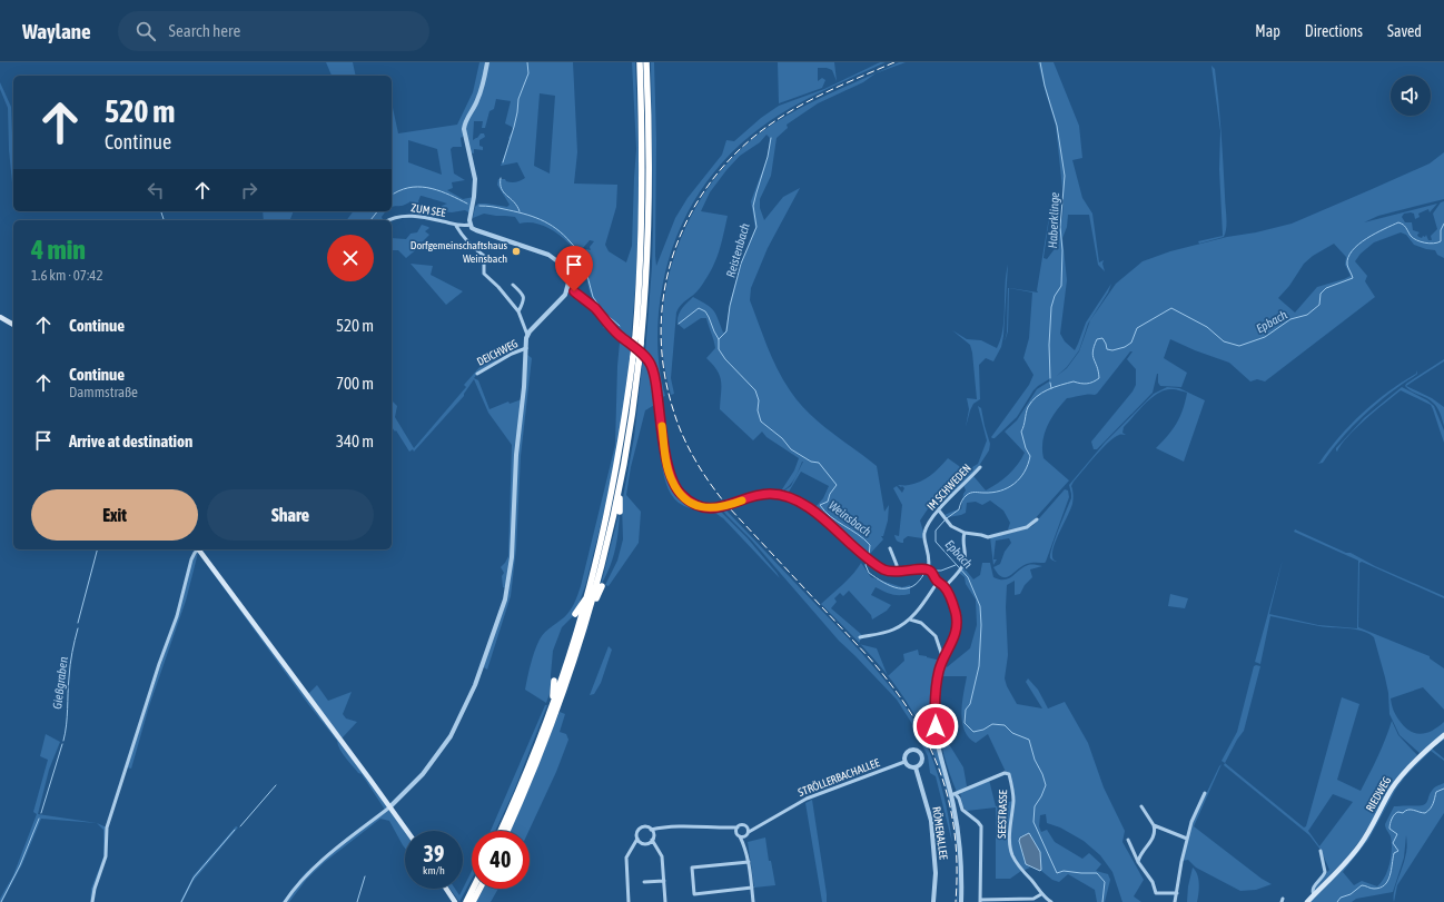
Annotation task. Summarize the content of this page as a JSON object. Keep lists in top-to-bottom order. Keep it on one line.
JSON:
{"streets":{"main road":["RIEDWEG"],"street":["ZUM SEE","DEICHWEG","IM SCHWEDEN","STRÖLLERBACHALLEE","SEESTRASSE","RÖMERALLEE"]},"crossings":[["STRÖLLERBACHALLEE","RÖMERALLEE"]],"water":["Haberklinge","Reistenbach","Epbach","Weinsbach","Gießgraben"],"places":["Dorfgemeinschaftshaus Weinsbach"],"page":{"header":"Waylane","search":"Search here","nav":["Map","Directions","Saved"],"turn":["520 m","Continue"],"heading":["4 min","1.6 km · 07:42"],"list":[{"name":"Continue","value":"520 m"},{"name":"Continue","note":"Dammstraße","value":"700 m"},{"name":"Arrive at destination","value":"340 m"}],"buttons":["Exit","Share"],"speed":"39 km/h","limit":"40"}}
